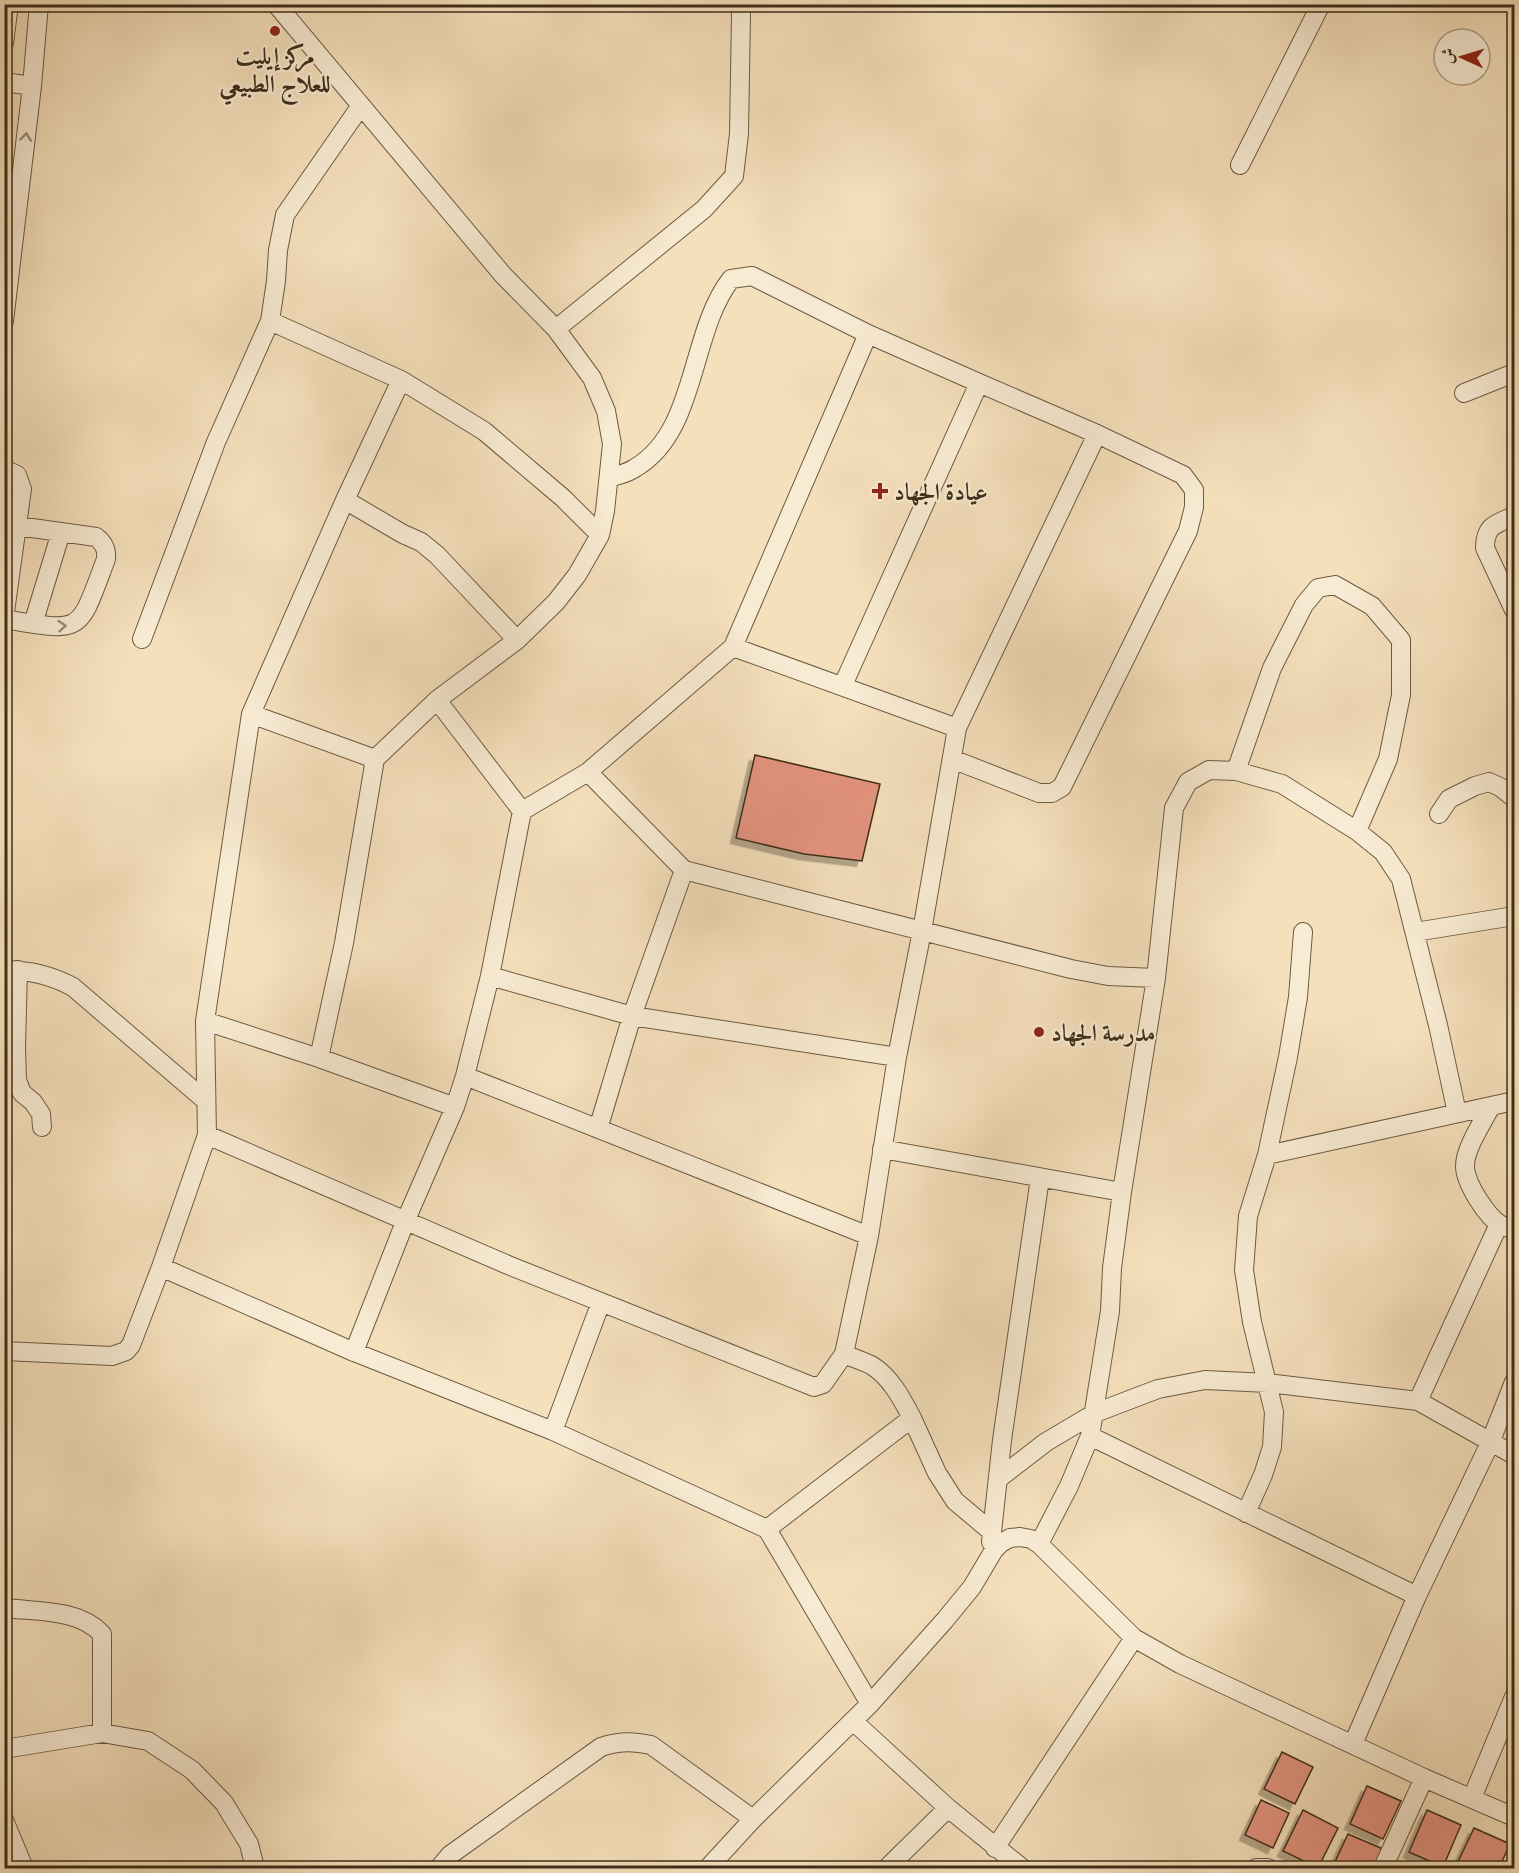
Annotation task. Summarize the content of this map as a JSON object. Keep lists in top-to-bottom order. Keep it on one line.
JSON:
{"places":{"other":["مركز إيليت للعلاج الطبيعي","مدرسة الجهاد"],"health":["عيادة الجهاد"]},"north":"left"}
